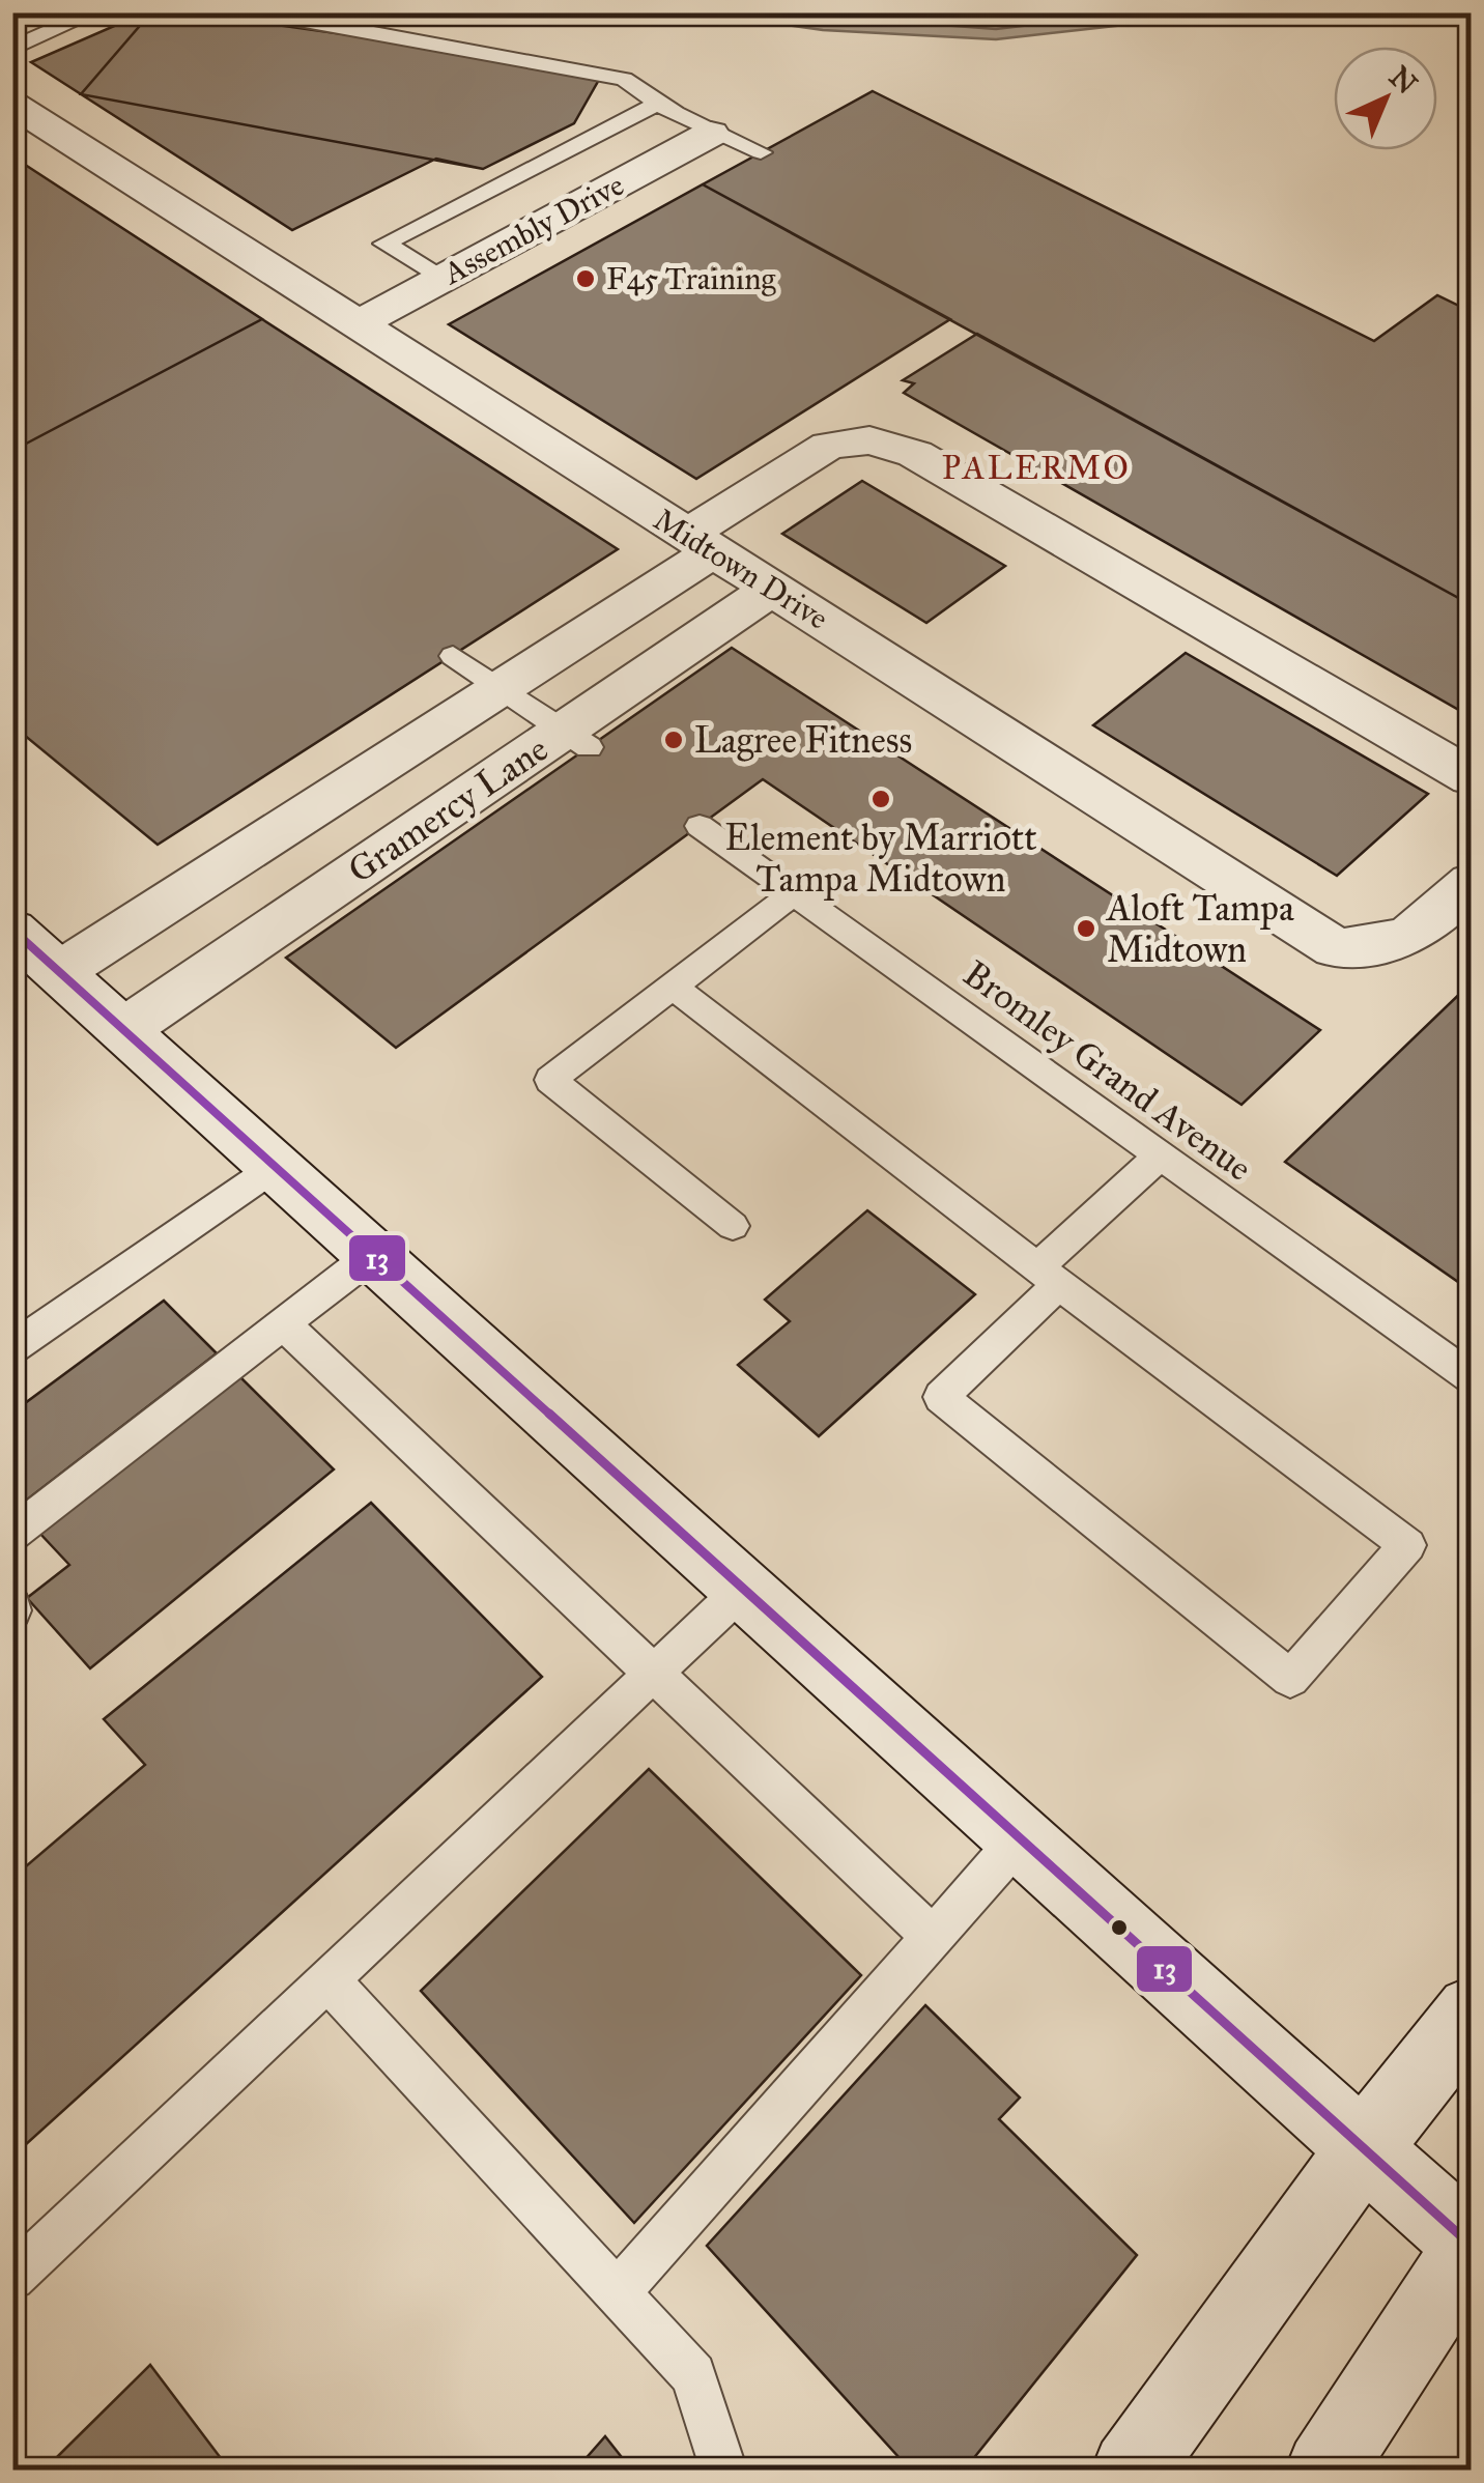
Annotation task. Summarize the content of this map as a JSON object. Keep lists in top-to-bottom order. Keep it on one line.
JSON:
{"streets":{"street":["Assembly Drive","Midtown Drive","Gramercy Lane"],"lane":["Bromley Grand Avenue"]},"crossings":[["Assembly Drive","Midtown Drive"],["Midtown Drive","Gramercy Lane"]],"districts":["PALERMO"],"places":["F45 Training","Lagree Fitness","Element by Marriott Tampa Midtown","Aloft Tampa Midtown"],"lines":["transit line 13"],"north":"top right"}
